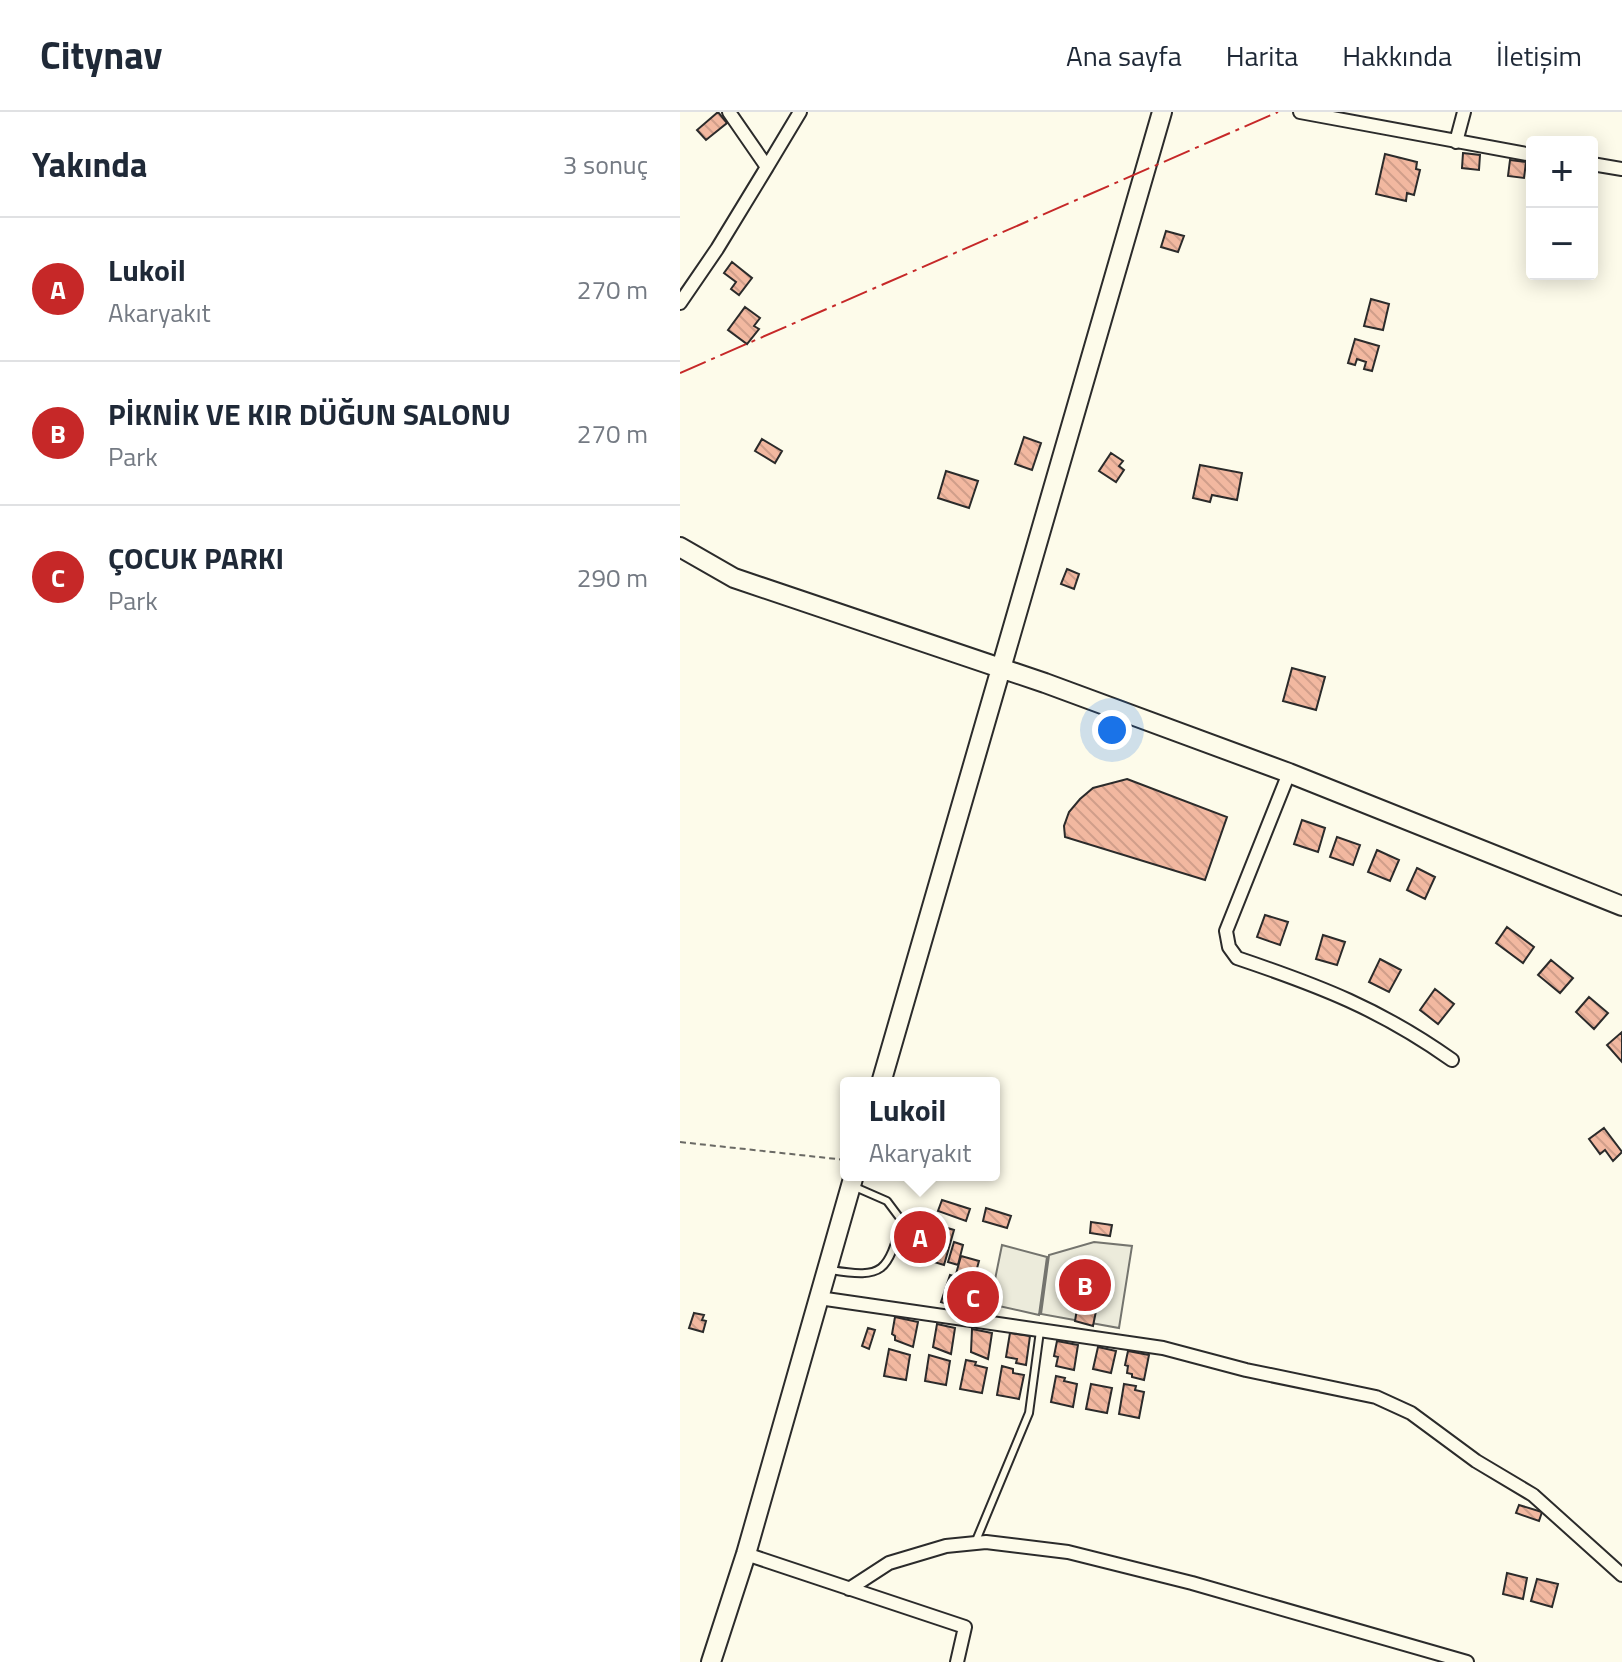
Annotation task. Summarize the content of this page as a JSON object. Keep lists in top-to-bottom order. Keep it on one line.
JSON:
{"page":{"header":"Citynav","nav":["Ana sayfa","Harita","Hakkında","İletişim"],"heading":["Yakında","3 sonuç"],"map_buttons":["+","−"],"list":[{"mark":"A","name":"Lukoil","note":"Akaryakıt","value":"270 m"},{"mark":"B","name":"PİKNİK VE KIR DÜĞUN SALONU","note":"Park","value":"270 m"},{"mark":"C","name":"ÇOCUK PARKI","note":"Park","value":"290 m"}],"popup":["Lukoil","Akaryakıt"],"pins":["A","B","C"]}}
